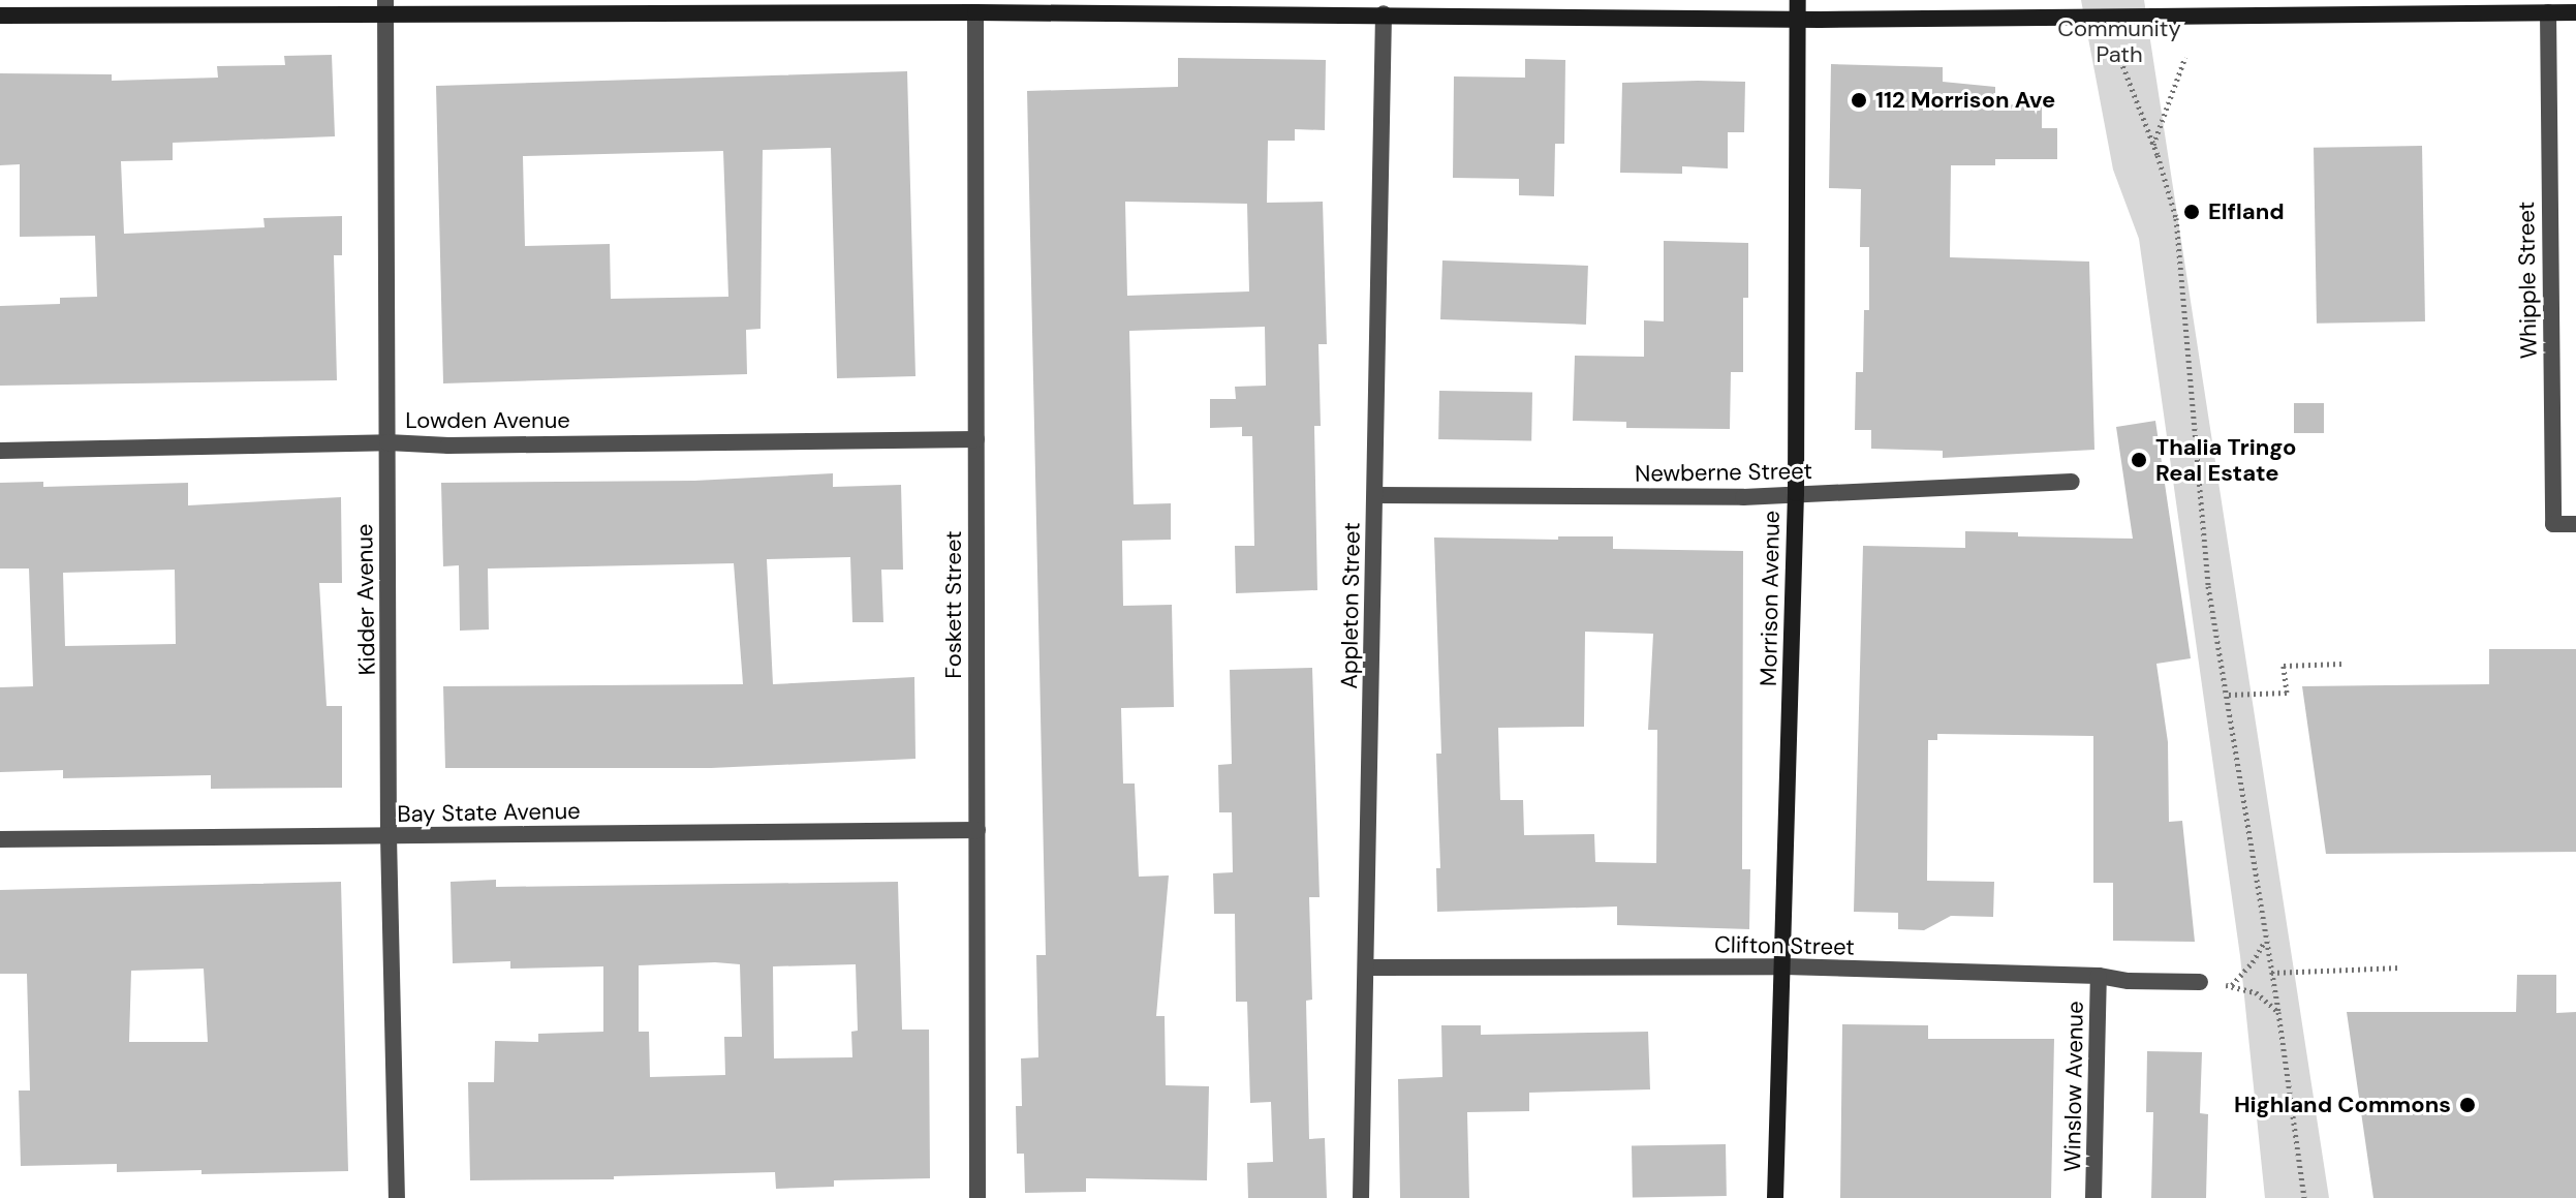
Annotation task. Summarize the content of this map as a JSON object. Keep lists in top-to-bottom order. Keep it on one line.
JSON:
{"streets":{"street":["Whipple Street","Lowden Avenue","Newberne Street","Morrison Avenue","Kidder Avenue","Foskett Street","Appleton Street","Bay State Avenue","Clifton Street","Winslow Avenue"]},"crossings":[["Lowden Avenue","Kidder Avenue"],["Lowden Avenue","Foskett Street"],["Newberne Street","Morrison Avenue"],["Newberne Street","Appleton Street"],["Morrison Avenue","Clifton Street"],["Kidder Avenue","Bay State Avenue"],["Foskett Street","Bay State Avenue"],["Appleton Street","Clifton Street"],["Clifton Street","Winslow Avenue"]],"parks":["Community Path"],"places":["112 Morrison Ave","Elfland","Thalia Tringo Real Estate","Highland Commons"]}
